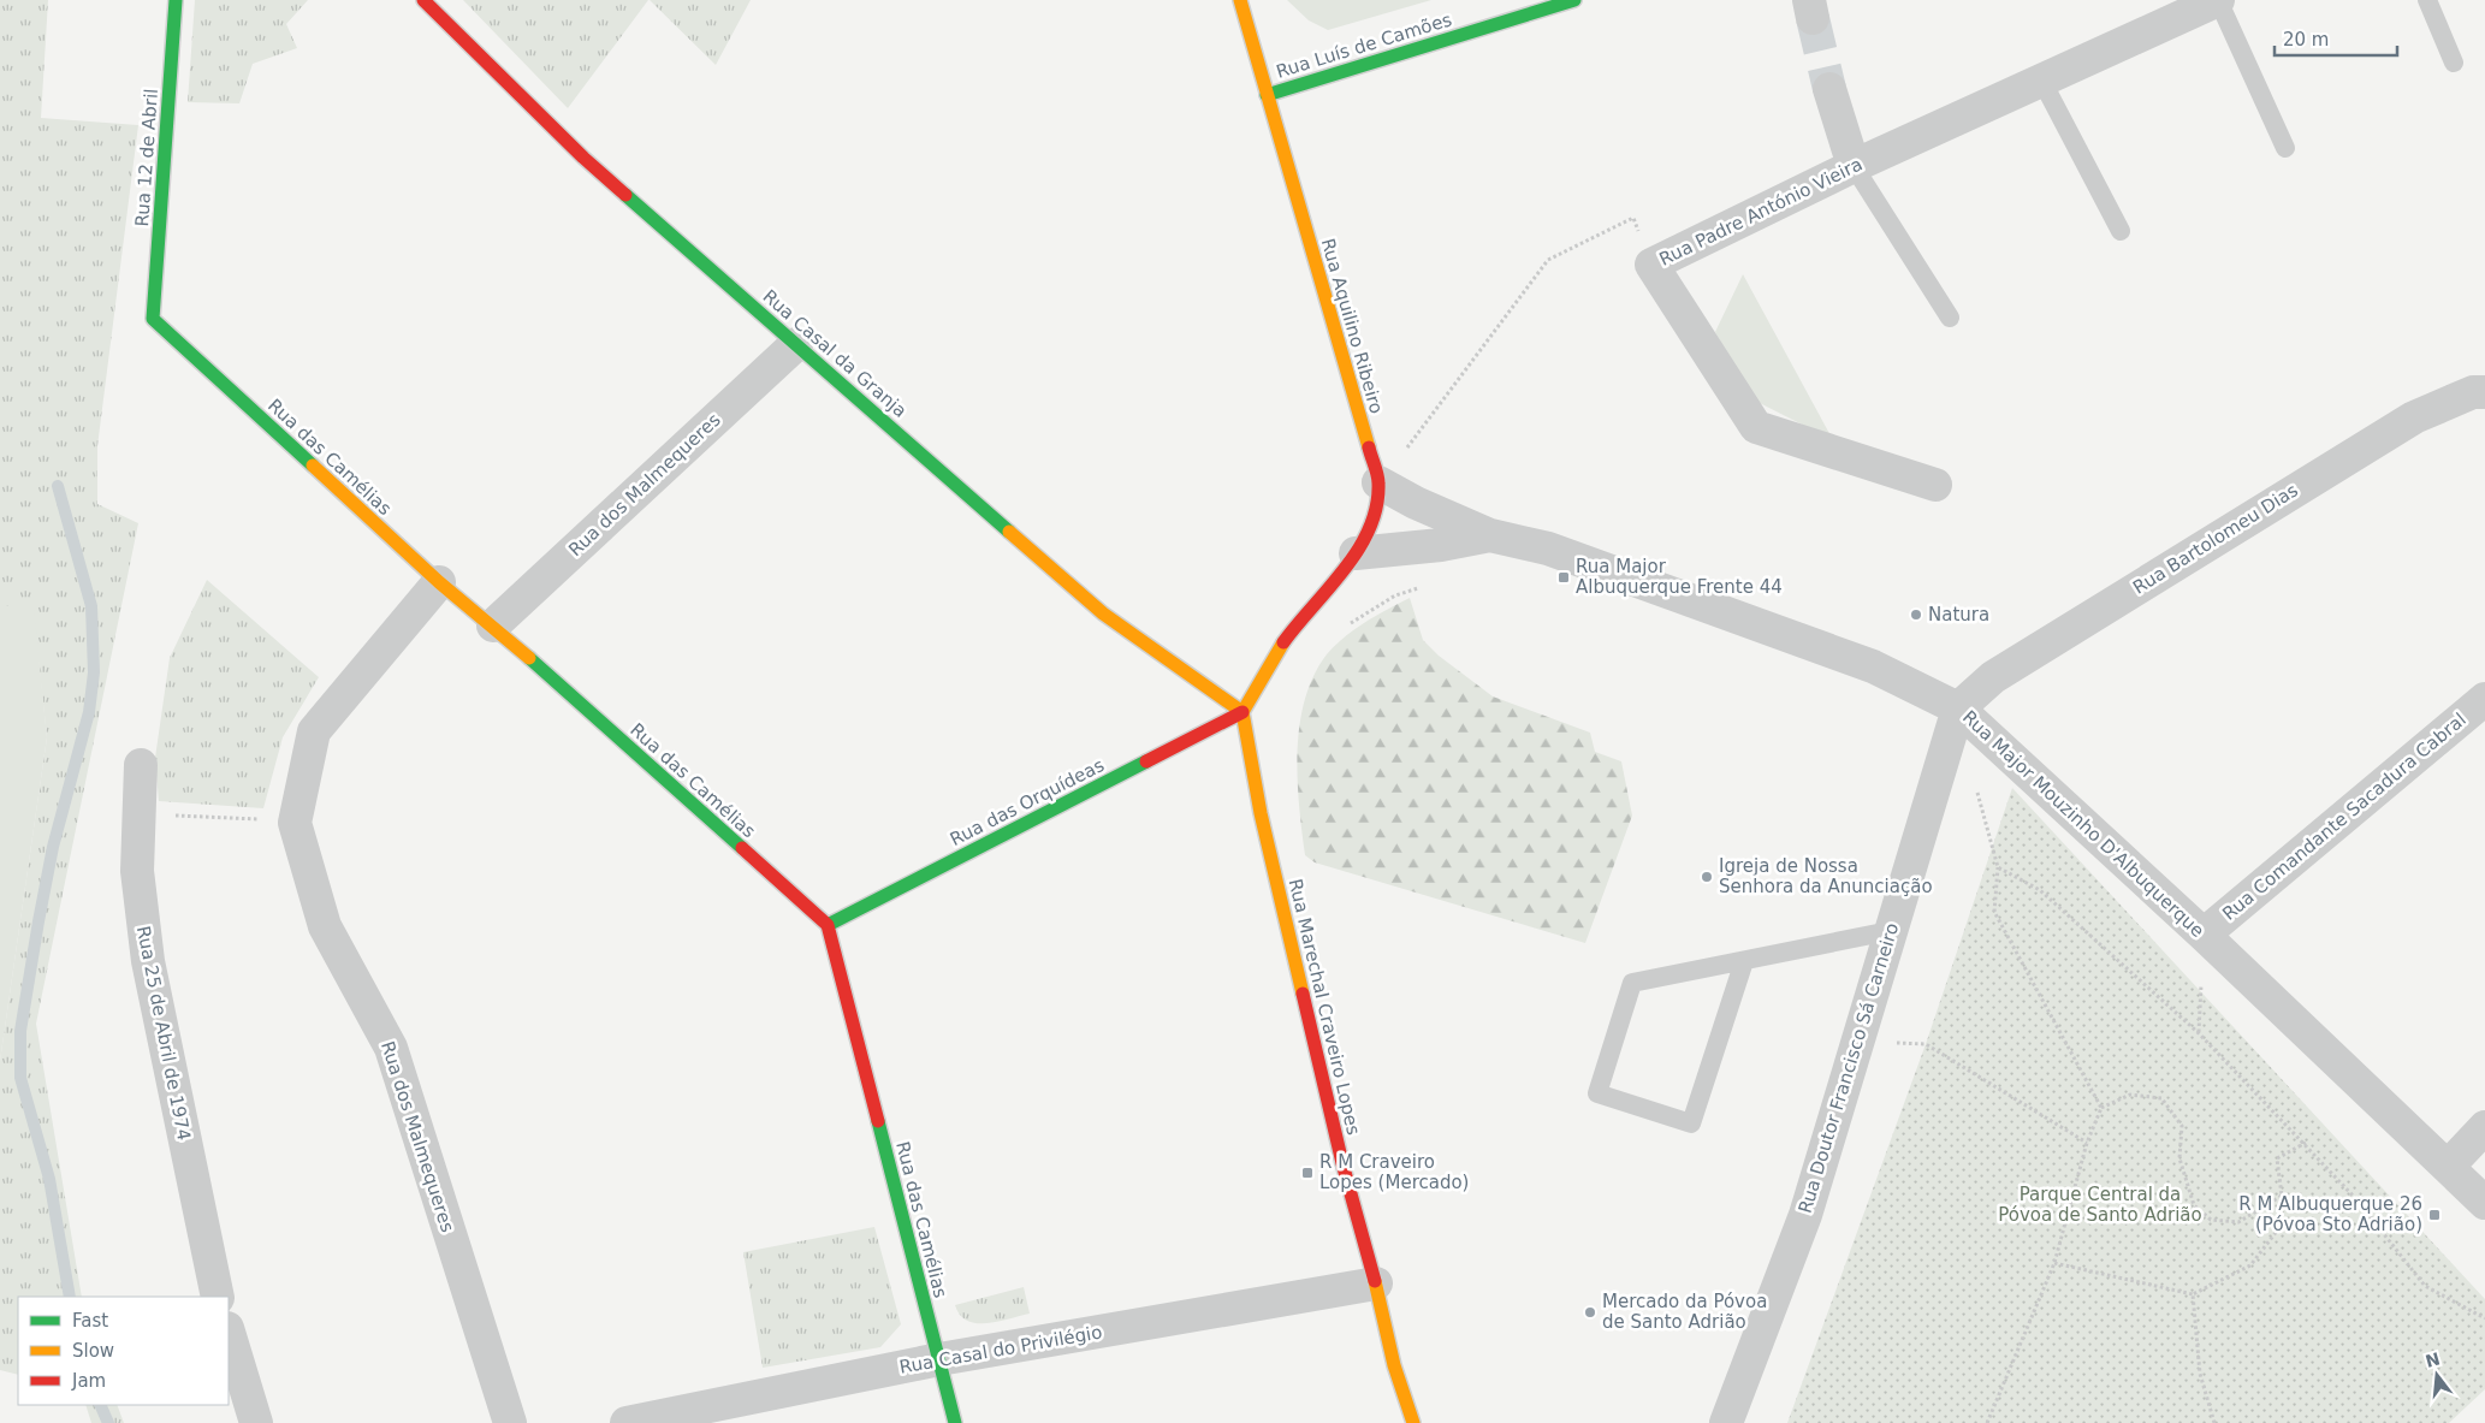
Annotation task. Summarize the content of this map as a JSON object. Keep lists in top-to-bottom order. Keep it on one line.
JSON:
{"streets":{"street":["Rua Luís de Camões","Rua 12 de Abril","Rua Padre António Vieira","Rua Aquilino Ribeiro","Rua Casal da Granja","Rua das Camélias","Rua dos Malmequeres","Rua Bartolomeu Dias","Rua das Orquídeas","Rua Comandante Sacadura Cabral","Rua Major Mouzinho D'Albuquerque","Rua Marechal Craveiro Lopes","Rua 25 de Abril de 1974","Rua Doutor Francisco Sá Carneiro","Rua Casal do Privilégio"]},"crossings":[["Rua Luís de Camões","Rua Aquilino Ribeiro"],["Rua 12 de Abril","Rua das Camélias"],["Rua Aquilino Ribeiro","Rua Casal da Granja"],["Rua Aquilino Ribeiro","Rua das Orquídeas"],["Rua Aquilino Ribeiro","Rua Major Mouzinho D'Albuquerque"],["Rua Aquilino Ribeiro","Rua Marechal Craveiro Lopes"],["Rua Casal da Granja","Rua dos Malmequeres"],["Rua Casal da Granja","Rua das Orquídeas"],["Rua Casal da Granja","Rua Marechal Craveiro Lopes"],["Rua das Camélias","Rua dos Malmequeres"],["Rua das Camélias","Rua das Orquídeas"],["Rua das Camélias","Rua Casal do Privilégio"],["Rua Bartolomeu Dias","Rua Major Mouzinho D'Albuquerque"],["Rua Bartolomeu Dias","Rua Doutor Francisco Sá Carneiro"],["Rua das Orquídeas","Rua Marechal Craveiro Lopes"],["Rua Comandante Sacadura Cabral","Rua Major Mouzinho D'Albuquerque"],["Rua Major Mouzinho D'Albuquerque","Rua Doutor Francisco Sá Carneiro"],["Rua Marechal Craveiro Lopes","Rua Casal do Privilégio"]],"parks":["Parque Central da Póvoa de Santo Adrião"],"places":{"transit":["Rua Major Albuquerque Frente 44","R M Craveiro Lopes (Mercado)","R M Albuquerque 26 (Póvoa Sto Adrião)"],"other":["Natura","Igreja de Nossa Senhora da Anunciação","Mercado da Póvoa de Santo Adrião"]},"legend":["Fast","Slow","Jam"],"scale_bar":"20 m","north":"top"}
